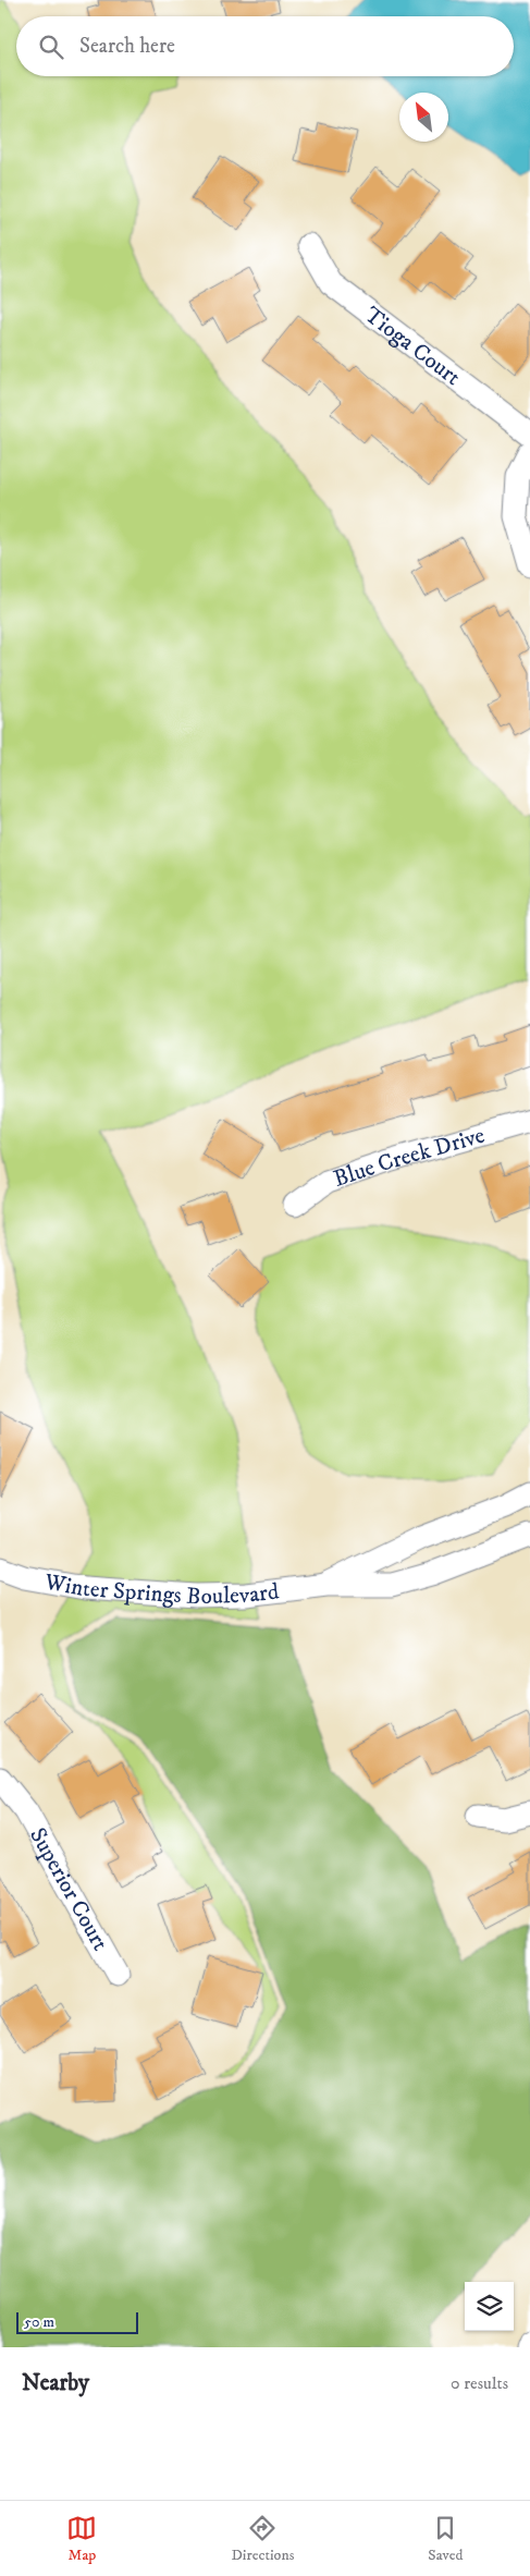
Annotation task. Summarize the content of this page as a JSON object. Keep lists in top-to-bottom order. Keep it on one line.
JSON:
{"streets":{"street":["Tioga Court","Blue Creek Drive","Winter Springs Boulevard","Superior Court"]},"scale_bar":"50 m","north":"top left","page":{"search":"Search here","scale":"50 m","heading":["Nearby","0 results"],"nav":["Map","Directions","Saved"]}}
